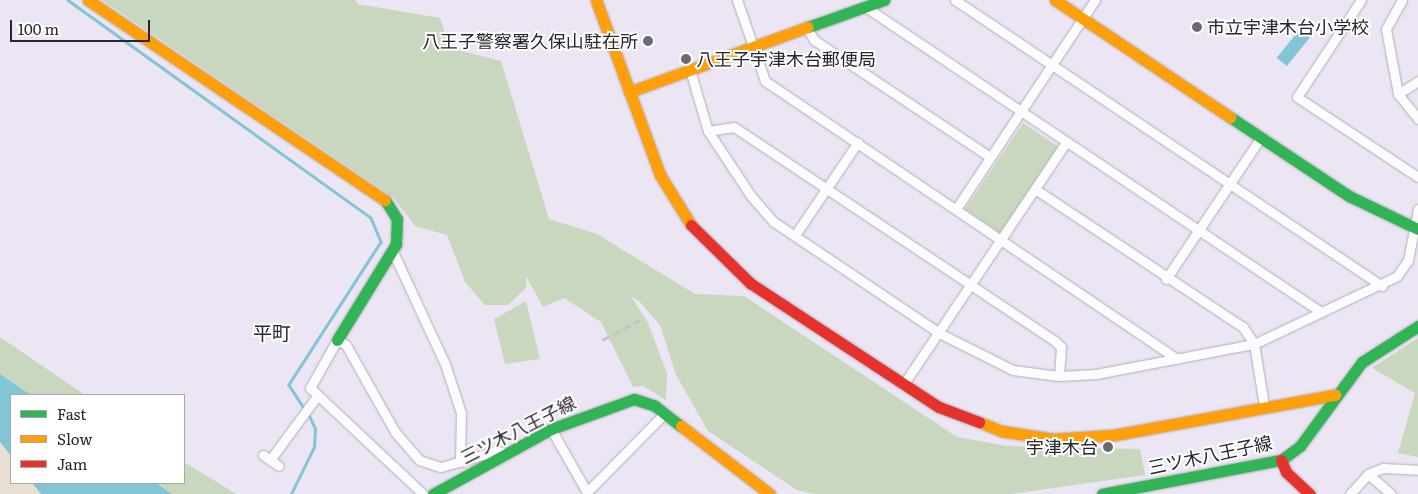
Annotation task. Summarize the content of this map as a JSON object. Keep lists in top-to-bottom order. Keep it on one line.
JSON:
{"streets":{"street":["三ツ木八王子線"]},"districts":["平町"],"places":["市立宇津木台小学校","八王子警察署久保山駐在所","八王子宇津木台郵便局","宇津木台"],"legend":["Fast","Slow","Jam"],"scale_bar":"100 m"}
